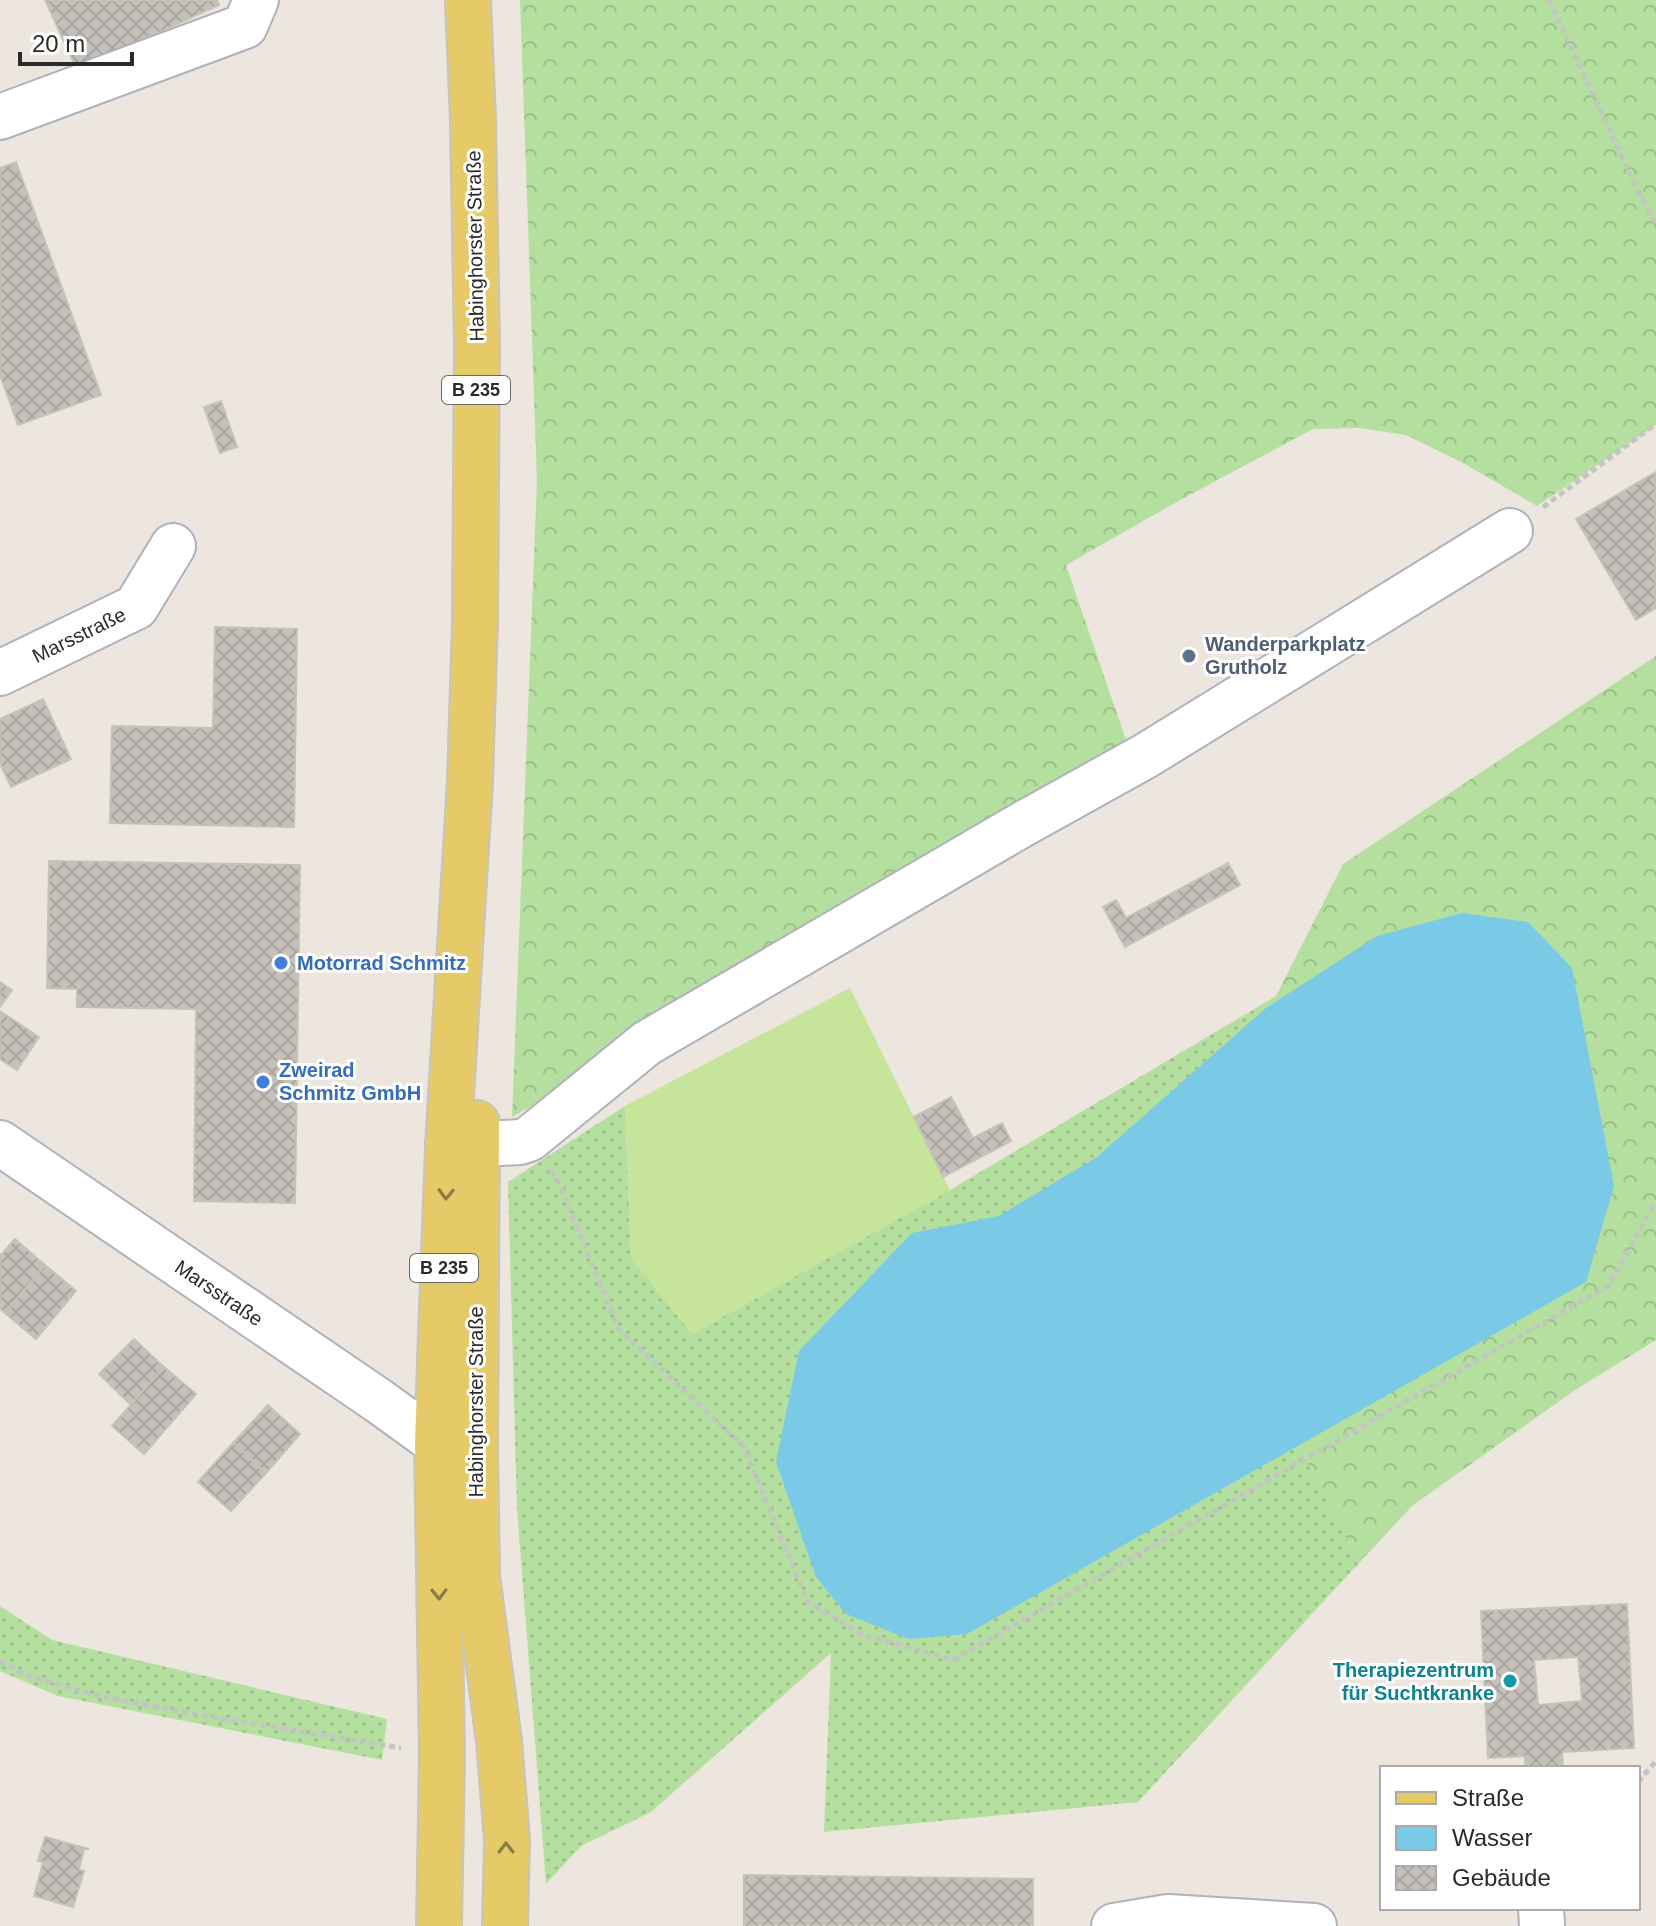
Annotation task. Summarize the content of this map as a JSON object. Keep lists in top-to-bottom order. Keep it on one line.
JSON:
{"streets":{"main road":["Habinghorster Straße","B 235"],"street":["Marsstraße"]},"crossings":[["Habinghorster Straße","Marsstraße"]],"places":["Wanderparkplatz Grutholz","Motorrad Schmitz","Zweirad Schmitz GmbH","Therapiezentrum für Suchtkranke"],"legend":["Straße","Wasser","Gebäude"],"scale_bar":"20 m"}
